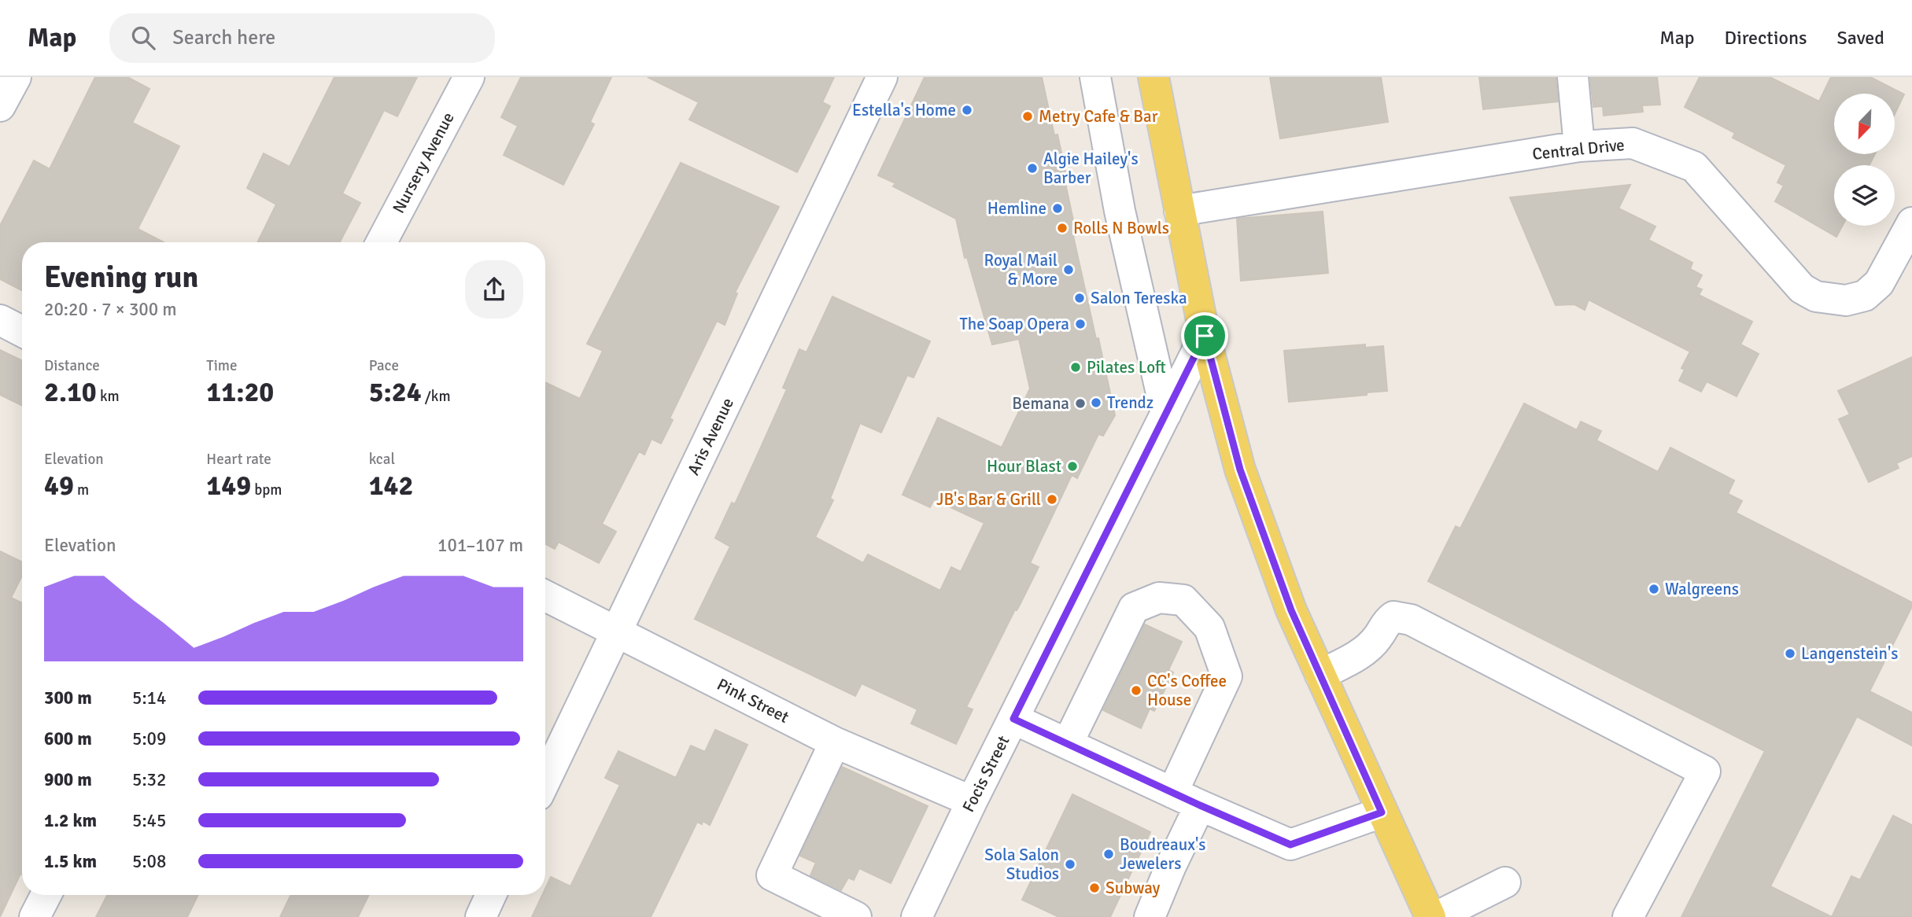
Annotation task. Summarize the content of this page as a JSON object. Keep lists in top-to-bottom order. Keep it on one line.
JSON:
{"streets":{"street":["Central Drive","Nursery Avenue","Aris Avenue","Pink Street","Focis Street"]},"crossings":[["Aris Avenue","Pink Street"],["Pink Street","Focis Street"]],"places":["Estella's Home","Metry Cafe & Bar","Algie Hailey's Barber","Hemline","Rolls N Bowls","Royal Mail & More","Salon Tereska","The Soap Opera","Pilates Loft","Trendz","Bemana","Hour Blast","JB's Bar & Grill","Walgreens","Langenstein's","CC's Coffee House","Boudreaux's Jewelers","Sola Salon Studios","Subway"],"north":"bottom left","page":{"header":"Map","search":"Search here","nav":["Map","Directions","Saved"],"heading":["Evening run","20:20 · 7 × 300 m"],"stats":[["Distance","2.10 km"],["Time","11:20"],["Pace","5:24 /km"],["Elevation","49 m"],["Heart rate","149 bpm"],["kcal","142"]],"chart":["Elevation","101–107 m"],"list":[{"name":"300 m","note":"5:14"},{"name":"600 m","note":"5:09"},{"name":"900 m","note":"5:32"},{"name":"1.2 km","note":"5:45"},{"name":"1.5 km","note":"5:08"}]}}
